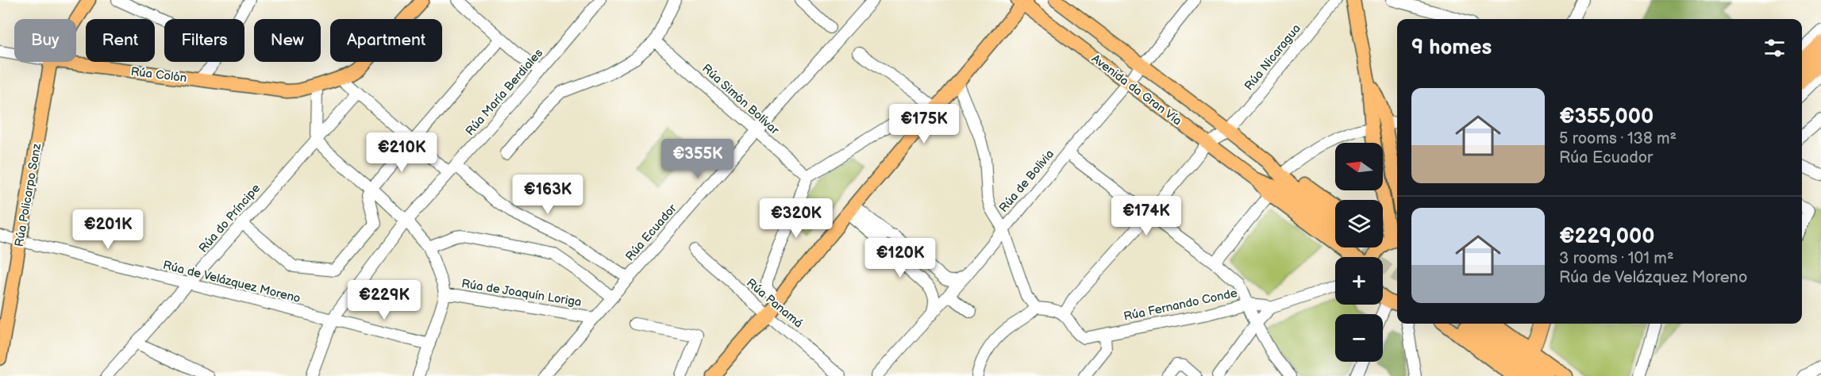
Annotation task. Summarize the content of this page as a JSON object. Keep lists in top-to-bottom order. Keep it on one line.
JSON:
{"streets":{"main road":["Rúa Colón","Avenida da Gran Vía","Rúa Policarpo Sanz"],"street":["Rúa Nicaragua","Rúa María Berdiales","Rúa Simón Bolívar","Rúa de Bolivia","Rúa do Príncipe","Rúa Ecuador","Rúa de Velázquez Moreno","Rúa de Joaquín Loriga","Rúa Panamá","Rúa Fernando Conde"]},"crossings":[["Rúa Nicaragua","Avenida da Gran Vía"],["Avenida da Gran Vía","Rúa de Bolivia"],["Rúa María Berdiales","Rúa de Velázquez Moreno"],["Rúa Simón Bolívar","Rúa Ecuador"],["Rúa Policarpo Sanz","Rúa de Velázquez Moreno"],["Rúa do Príncipe","Rúa de Velázquez Moreno"],["Rúa Ecuador","Rúa de Joaquín Loriga"]],"north":"left","page":{"chip":["Buy","Rent","Filters","New","Apartment"],"heading":"9 homes","list":[{"name":"€355,000","note":"5 rooms · 138 m² · Rúa Ecuador"},{"name":"€229,000","note":"3 rooms · 101 m² · Rúa de Velázquez Moreno"}],"price":["€175K","€210K","€355K","€163K","€174K","€320K","€201K","€120K","€229K"],"map_buttons":["+","−"]}}
